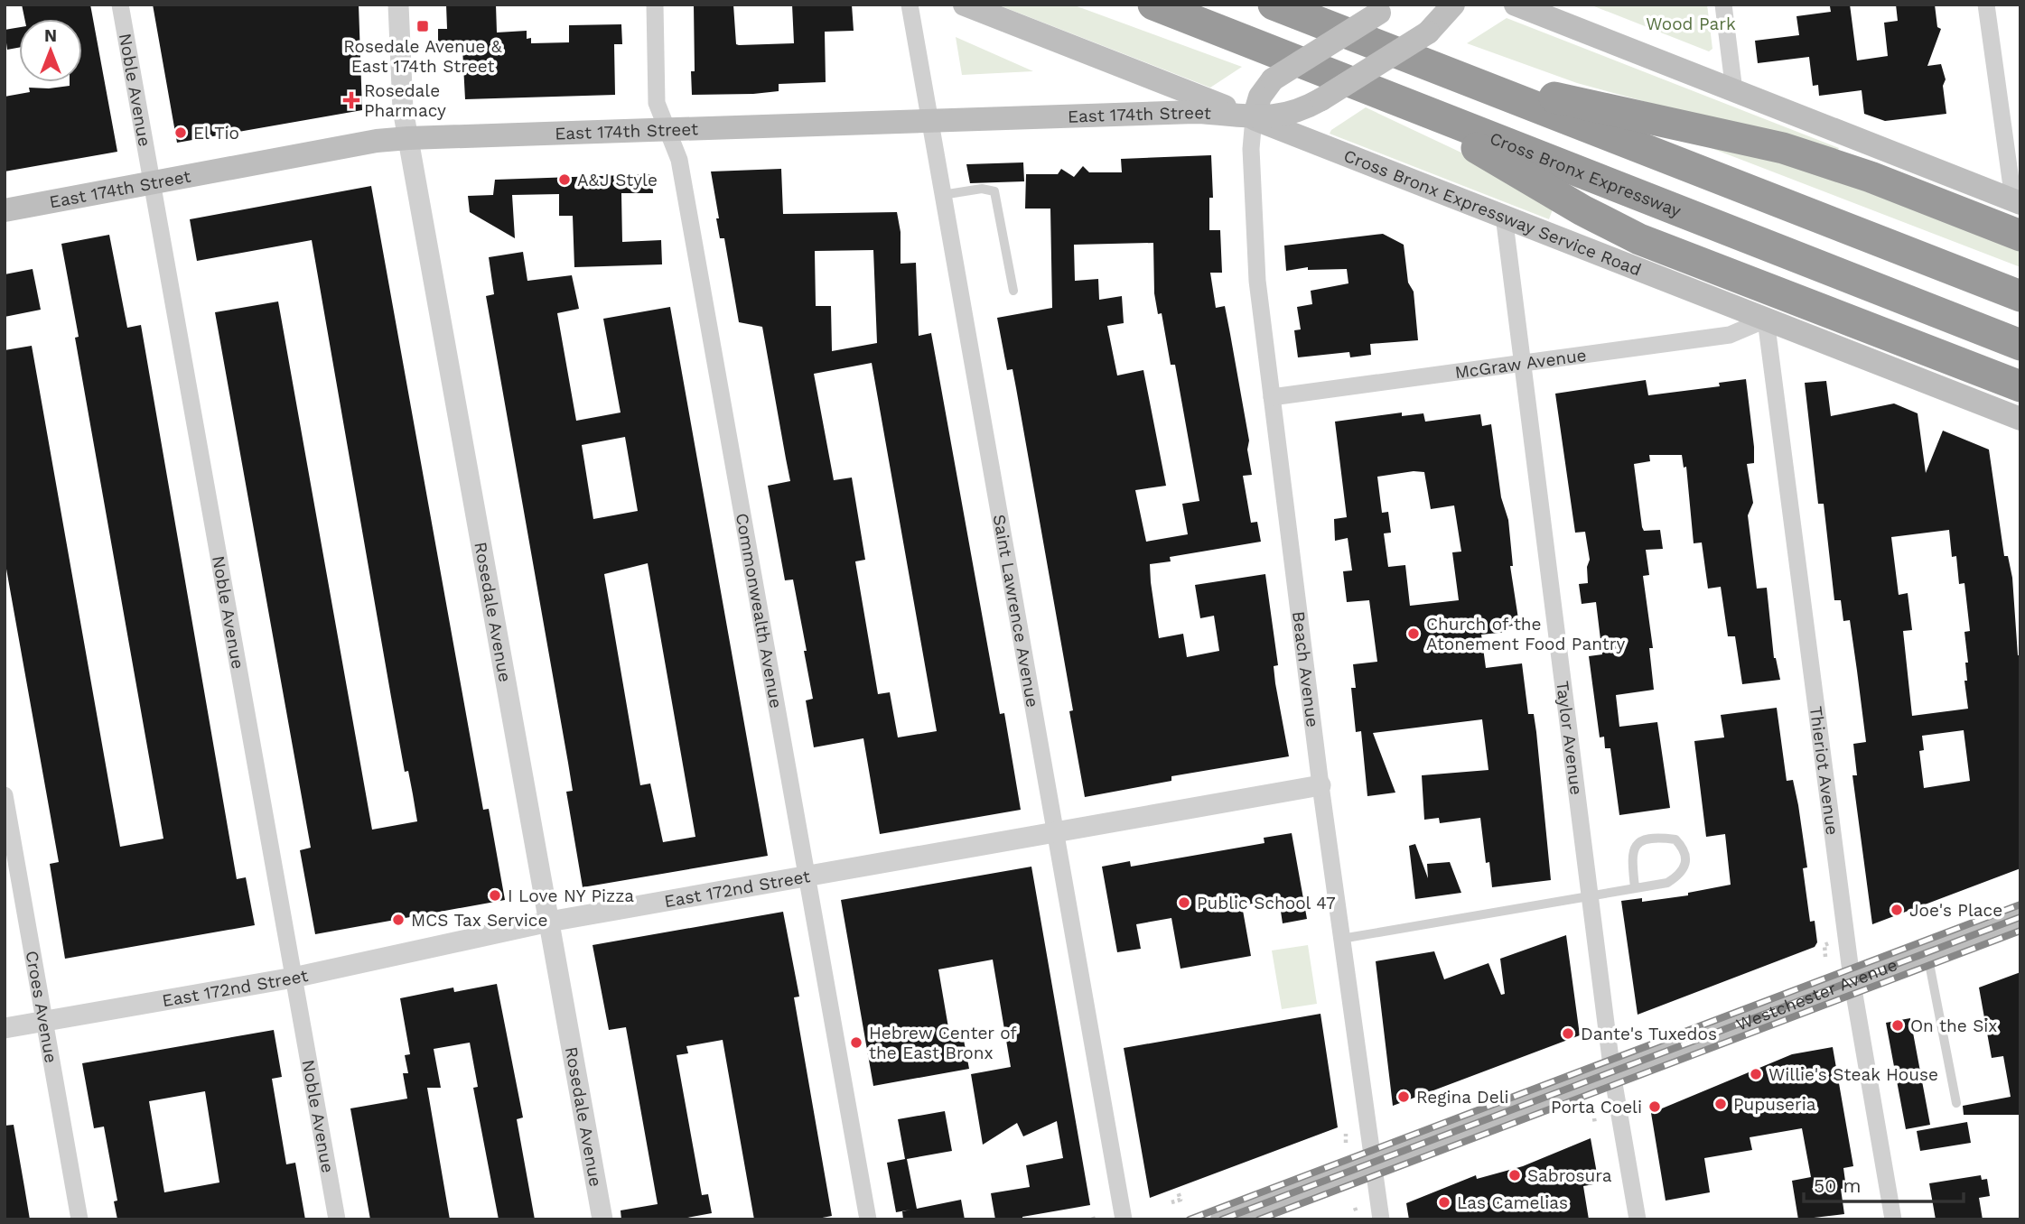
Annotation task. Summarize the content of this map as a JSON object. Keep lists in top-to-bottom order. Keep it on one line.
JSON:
{"streets":{"highway":["Cross Bronx Expressway"],"main road":["East 174th Street","Cross Bronx Expressway Service Road","Westchester Avenue"],"street":["Noble Avenue","McGraw Avenue","Commonwealth Avenue","Saint Lawrence Avenue","Rosedale Avenue","Beach Avenue","Taylor Avenue","Thieriot Avenue","East 172nd Street","Croes Avenue"]},"crossings":[["Noble Avenue","East 174th Street"],["Noble Avenue","East 172nd Street"],["East 174th Street","Cross Bronx Expressway Service Road"],["East 174th Street","Commonwealth Avenue"],["East 174th Street","Saint Lawrence Avenue"],["East 174th Street","Rosedale Avenue"],["East 174th Street","Beach Avenue"],["Cross Bronx Expressway Service Road","McGraw Avenue"],["Cross Bronx Expressway Service Road","Beach Avenue"],["Cross Bronx Expressway Service Road","Taylor Avenue"],["Cross Bronx Expressway Service Road","Thieriot Avenue"],["McGraw Avenue","Beach Avenue"],["McGraw Avenue","Taylor Avenue"],["McGraw Avenue","Thieriot Avenue"],["Commonwealth Avenue","East 172nd Street"],["Saint Lawrence Avenue","East 172nd Street"],["Rosedale Avenue","East 172nd Street"],["Beach Avenue","East 172nd Street"],["Beach Avenue","Westchester Avenue"],["Taylor Avenue","Westchester Avenue"],["Thieriot Avenue","Westchester Avenue"],["East 172nd Street","Croes Avenue"]],"parks":["Wood Park"],"places":{"transit":["Rosedale Avenue & East 174th Street"],"health":["Rosedale Pharmacy"],"other":["El Tio","A&J Style","Church of the Atonement Food Pantry","I Love NY Pizza","Public School 47","Joe's Place","MCS Tax Service","On the Six","Dante's Tuxedos","Hebrew Center of the East Bronx","Willie's Steak House","Regina Deli","Pupuseria","Porta Coeli","Sabrosura","Las Camelias"]},"scale_bar":"50 m","north":"top"}
